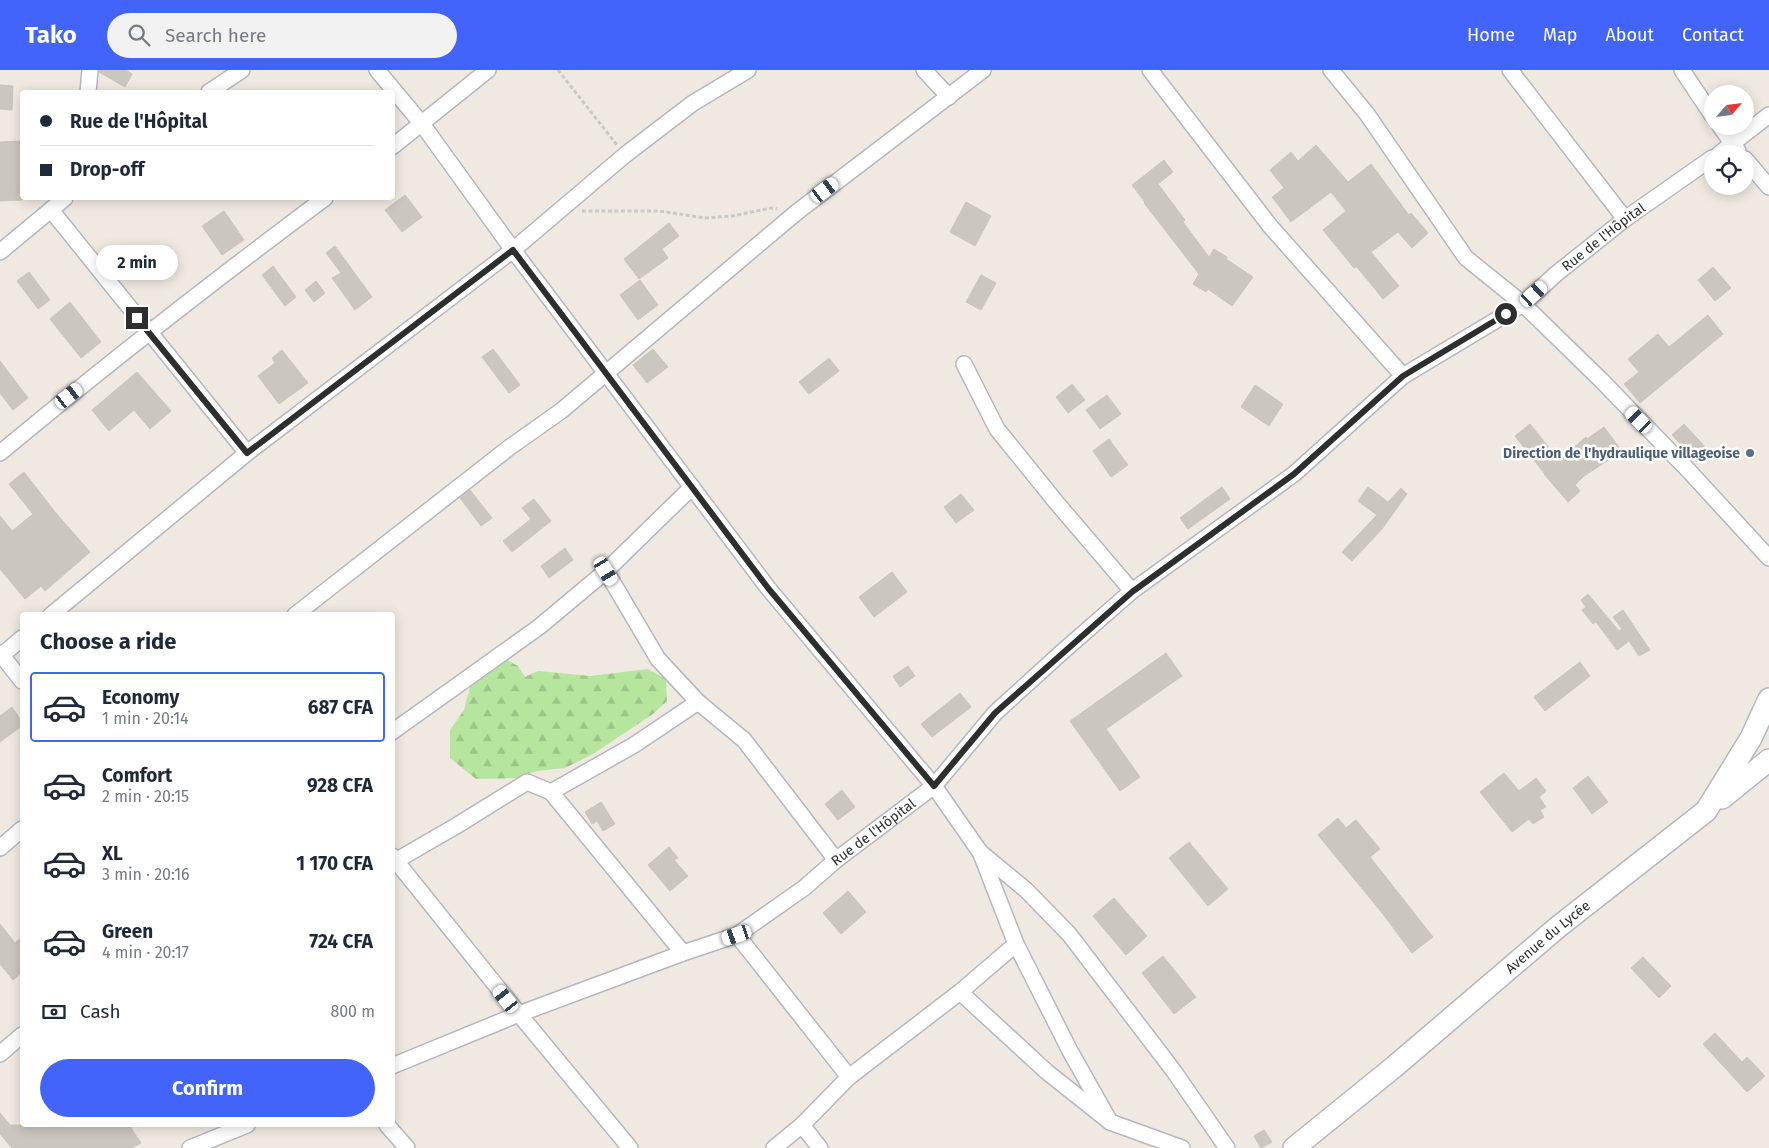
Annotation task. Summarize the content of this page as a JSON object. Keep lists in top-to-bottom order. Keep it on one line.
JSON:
{"streets":{"main road":["Avenue du Lycée"],"street":["Rue de l'Hôpital"]},"places":["Direction de l'hydraulique villageoise"],"north":"top right","page":{"header":"Tako","search":"Search here","nav":["Home","Map","About","Contact"],"banner":["Rue de l'Hôpital","Drop-off"],"bubble":"2 min","heading":"Choose a ride","list":[{"name":"Economy","note":"1 min · 20:14","value":"687 CFA"},{"name":"Comfort","note":"2 min · 20:15","value":"928 CFA"},{"name":"XL","note":"3 min · 20:16","value":"1 170 CFA"},{"name":"Green","note":"4 min · 20:17","value":"724 CFA"}],"pay":["Cash","800 m"],"buttons":"Confirm"}}
